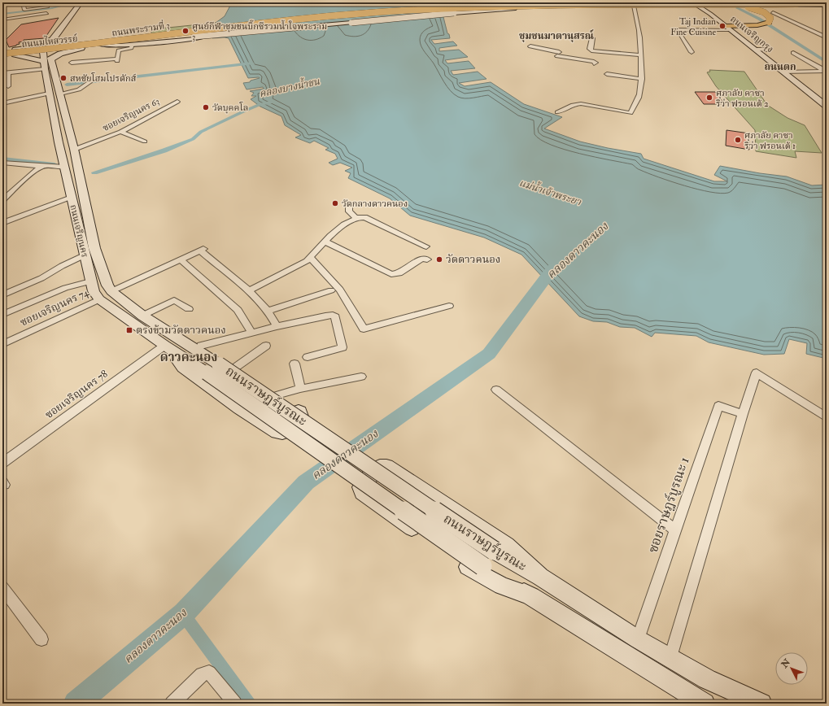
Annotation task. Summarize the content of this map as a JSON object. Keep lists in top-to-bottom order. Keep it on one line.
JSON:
{"streets":{"main road":["ถนนพระรามที่ 3","ถนนเจริญกรุง","ถนนมไหสวรรย์","ถนนเจริญนคร","ถนนราษฎร์บูรณะ"],"street":["ซอยเจริญนคร 63","ซอยเจริญนคร 74","ซอยเจริญนคร 78","ซอยราษฎร์บูรณะ 1"]},"crossings":[["ถนนพระรามที่ 3","ถนนเจริญกรุง"],["ถนนพระรามที่ 3","ถนนมไหสวรรย์"],["ถนนเจริญกรุง","ถนนมไหสวรรย์"],["ถนนมไหสวรรย์","ถนนเจริญนคร"],["ซอยเจริญนคร 63","ถนนเจริญนคร"],["ถนนเจริญนคร","ซอยเจริญนคร 74"],["ถนนเจริญนคร","ซอยเจริญนคร 78"],["ถนนเจริญนคร","ถนนราษฎร์บูรณะ"],["ถนนราษฎร์บูรณะ","ซอยราษฎร์บูรณะ 1"]],"districts":["ชุมชนมาตานุสรณ์","ถนนตก","ดาวคะนอง"],"water":["คลองบางน้ำชน","แม่น้ำเจ้าพระยา","คลองดาวคะนอง"],"places":{"other":["Taj Indian Fine Cuisine","ศูนย์กีฬาชุมชนบิ๊กซีรวมน้ำใจพระราม 3","สหชัยโฮมโปรดักส์","ศุภาลัย คาซา ริว่า ฟรอนเต้ 2","วัดบุคคโล","ศุภาลัย คาซา ริว่า ฟรอนเต้ 1","วัดกลางดาวคนอง","วัดดาวคนอง"],"transit":["ตรงข้ามวัดดาวคนอง"]},"north":"top left"}
